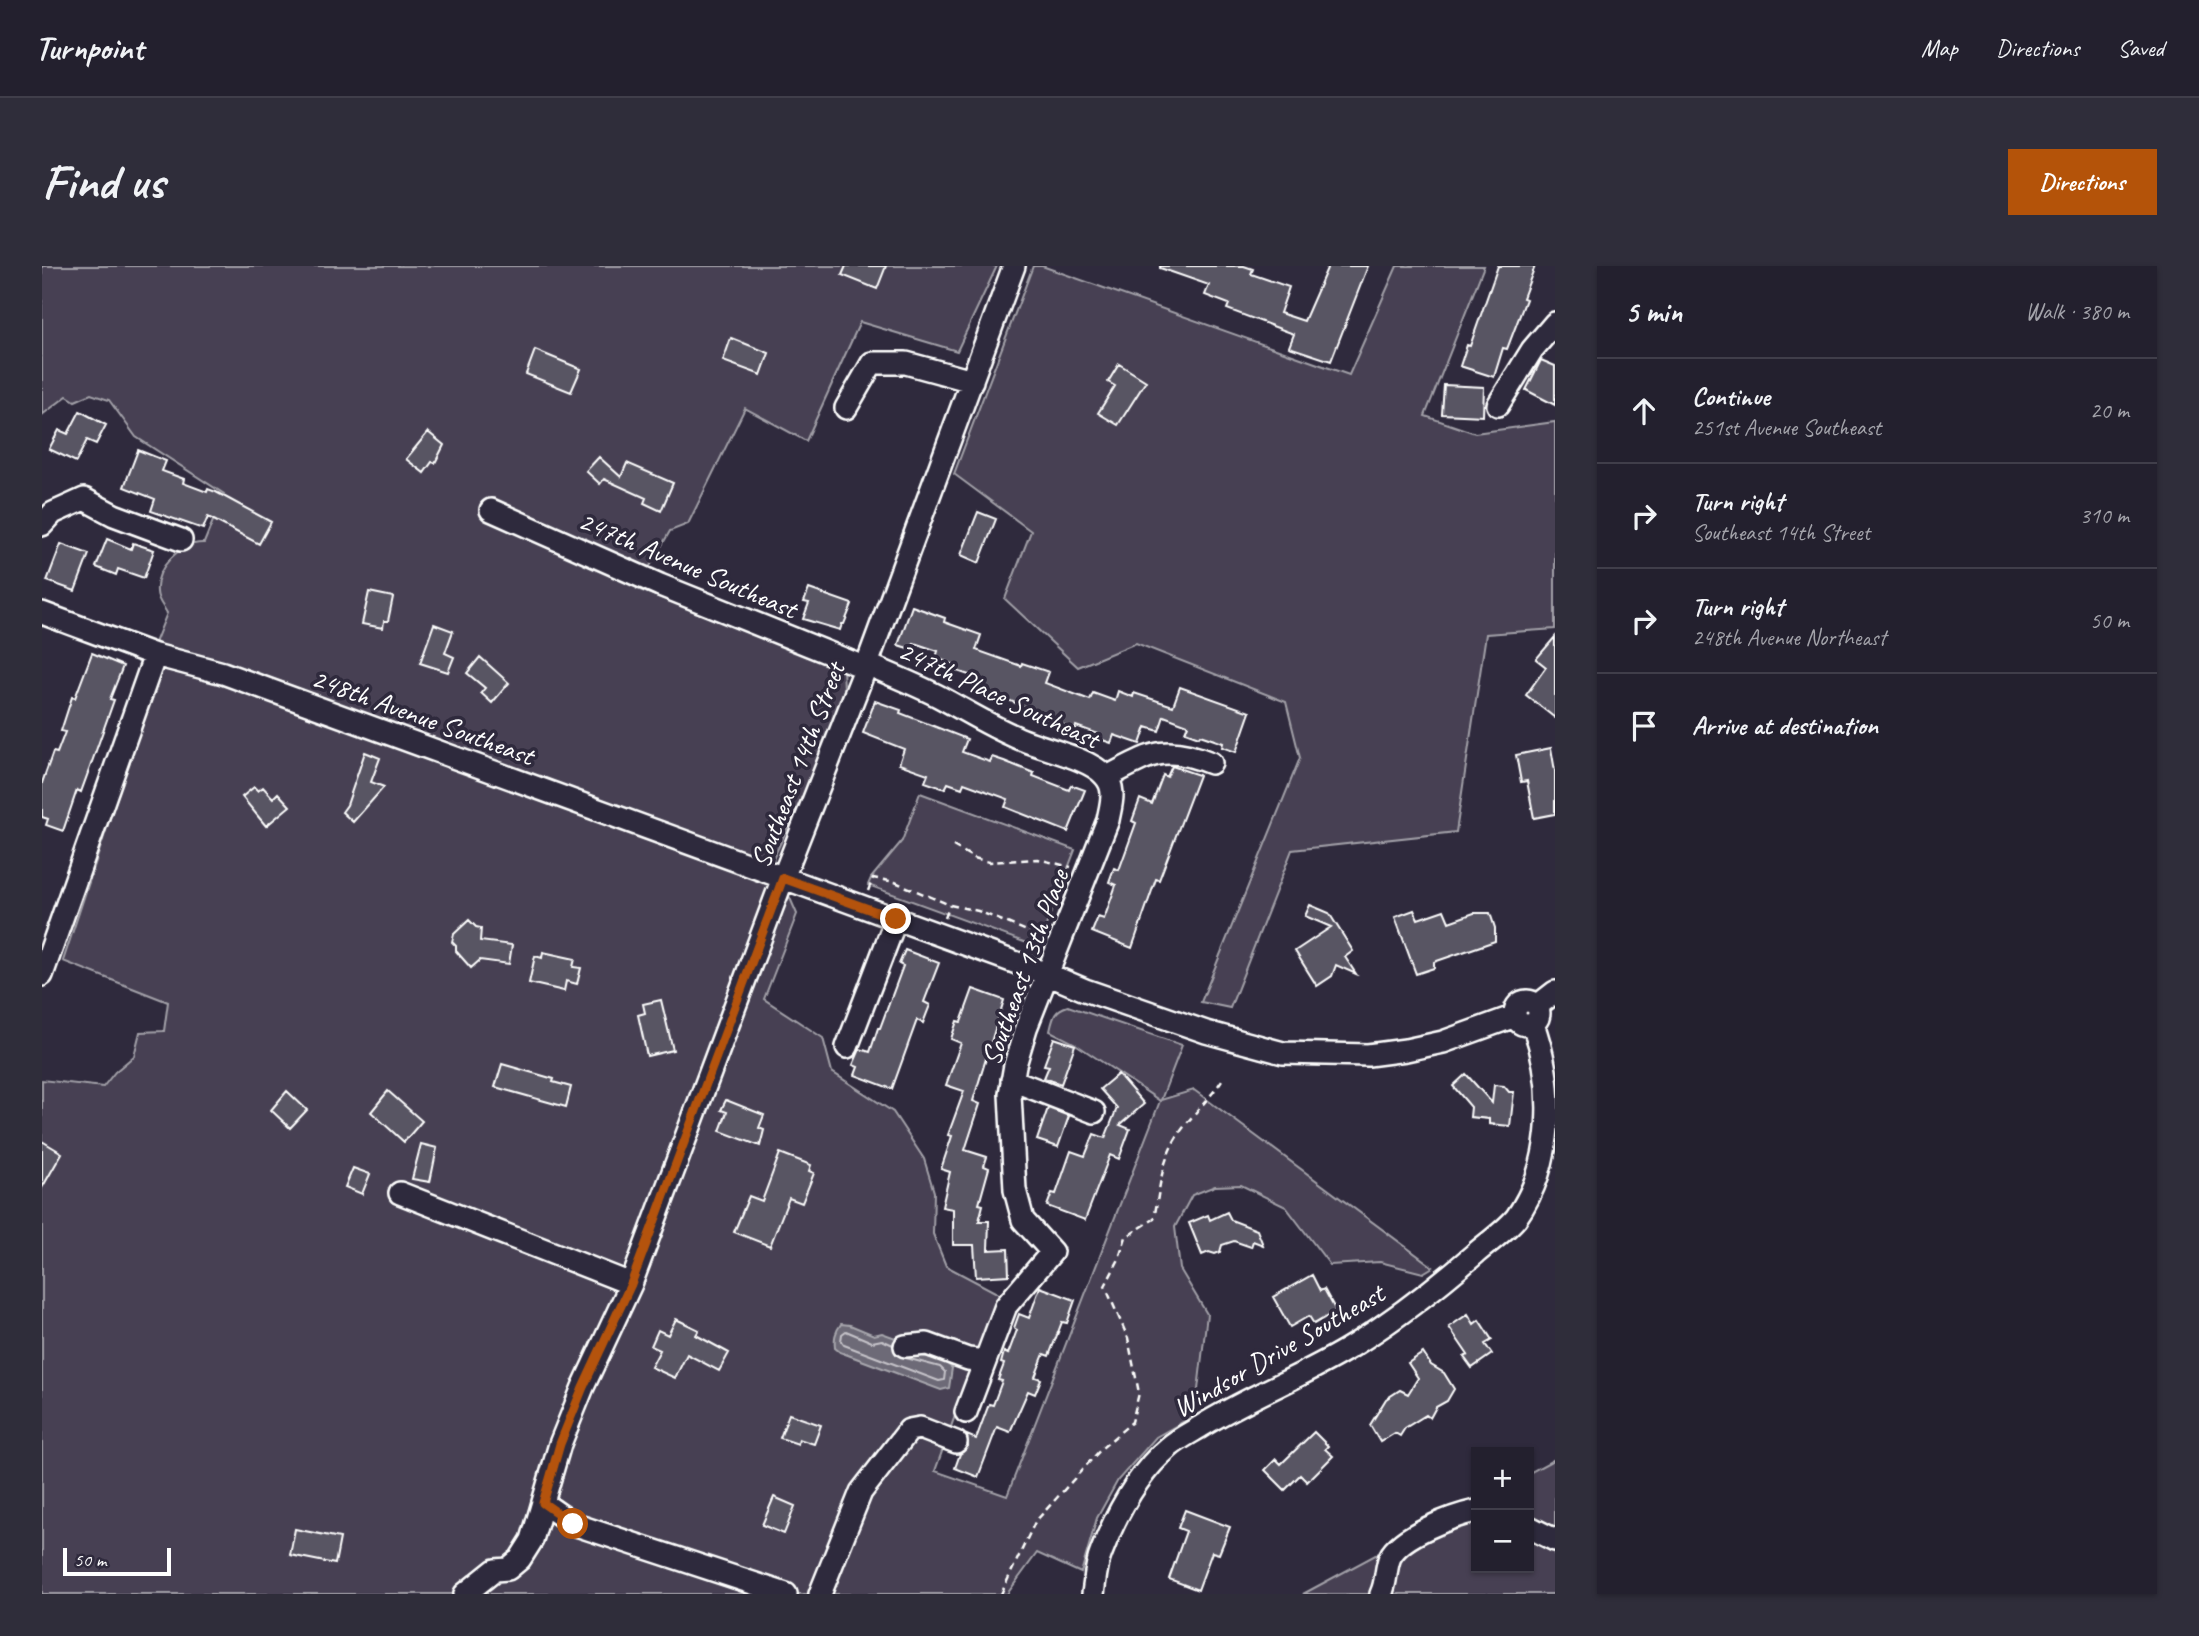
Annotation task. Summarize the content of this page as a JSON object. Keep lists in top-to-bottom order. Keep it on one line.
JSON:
{"streets":{"street":["247th Avenue Southeast","247th Place Southeast","248th Avenue Southeast","Southeast 14th Street","Southeast 13th Place","Windsor Drive Southeast"]},"crossings":[["247th Avenue Southeast","247th Place Southeast"],["247th Avenue Southeast","Southeast 14th Street"],["247th Place Southeast","Southeast 14th Street"],["247th Place Southeast","Southeast 13th Place"],["248th Avenue Southeast","Southeast 14th Street"],["248th Avenue Southeast","Southeast 13th Place"],["248th Avenue Southeast","Windsor Drive Southeast"]],"scale_bar":"50 m","page":{"header":"Turnpoint","nav":["Map","Directions","Saved"],"buttons":"Directions","title":"Find us","heading":["5 min","Walk · 380 m"],"list":[["Continue","251st Avenue Southeast","20 m"],["Turn right","Southeast 14th Street","310 m"],["Turn right","248th Avenue Northeast","50 m"],"Arrive at destination"],"map_buttons":["+","−"],"scale":"50 m"}}
